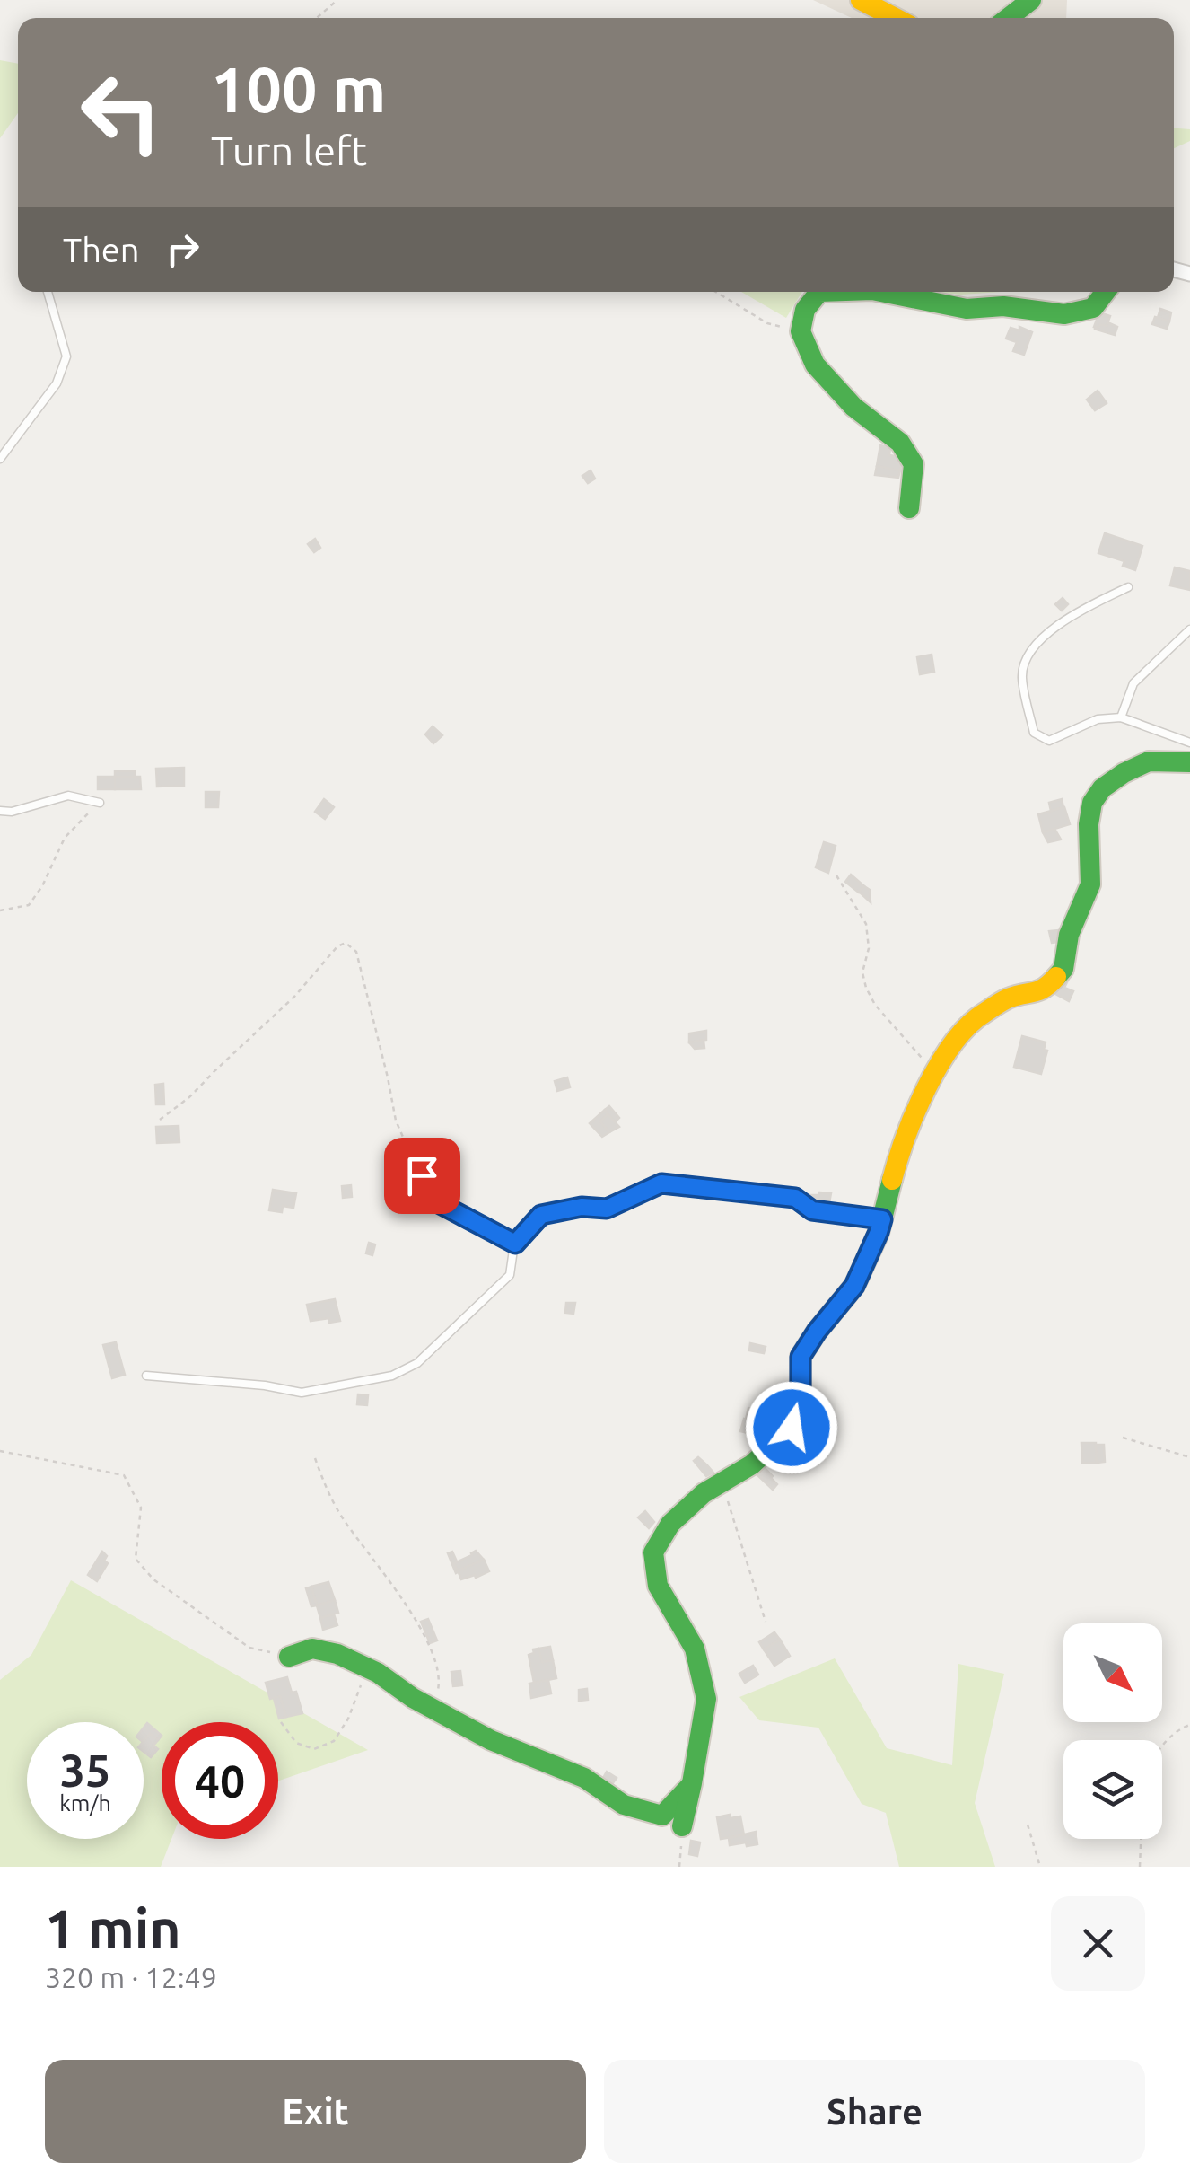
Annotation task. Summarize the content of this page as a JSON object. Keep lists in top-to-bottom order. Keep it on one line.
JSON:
{"north":"bottom right","page":{"turn":["100 m","Turn left"],"then":"Then","speed":"35 km/h","limit":"40","heading":["1 min","320 m · 12:49"],"buttons":["Exit","Share"]}}
